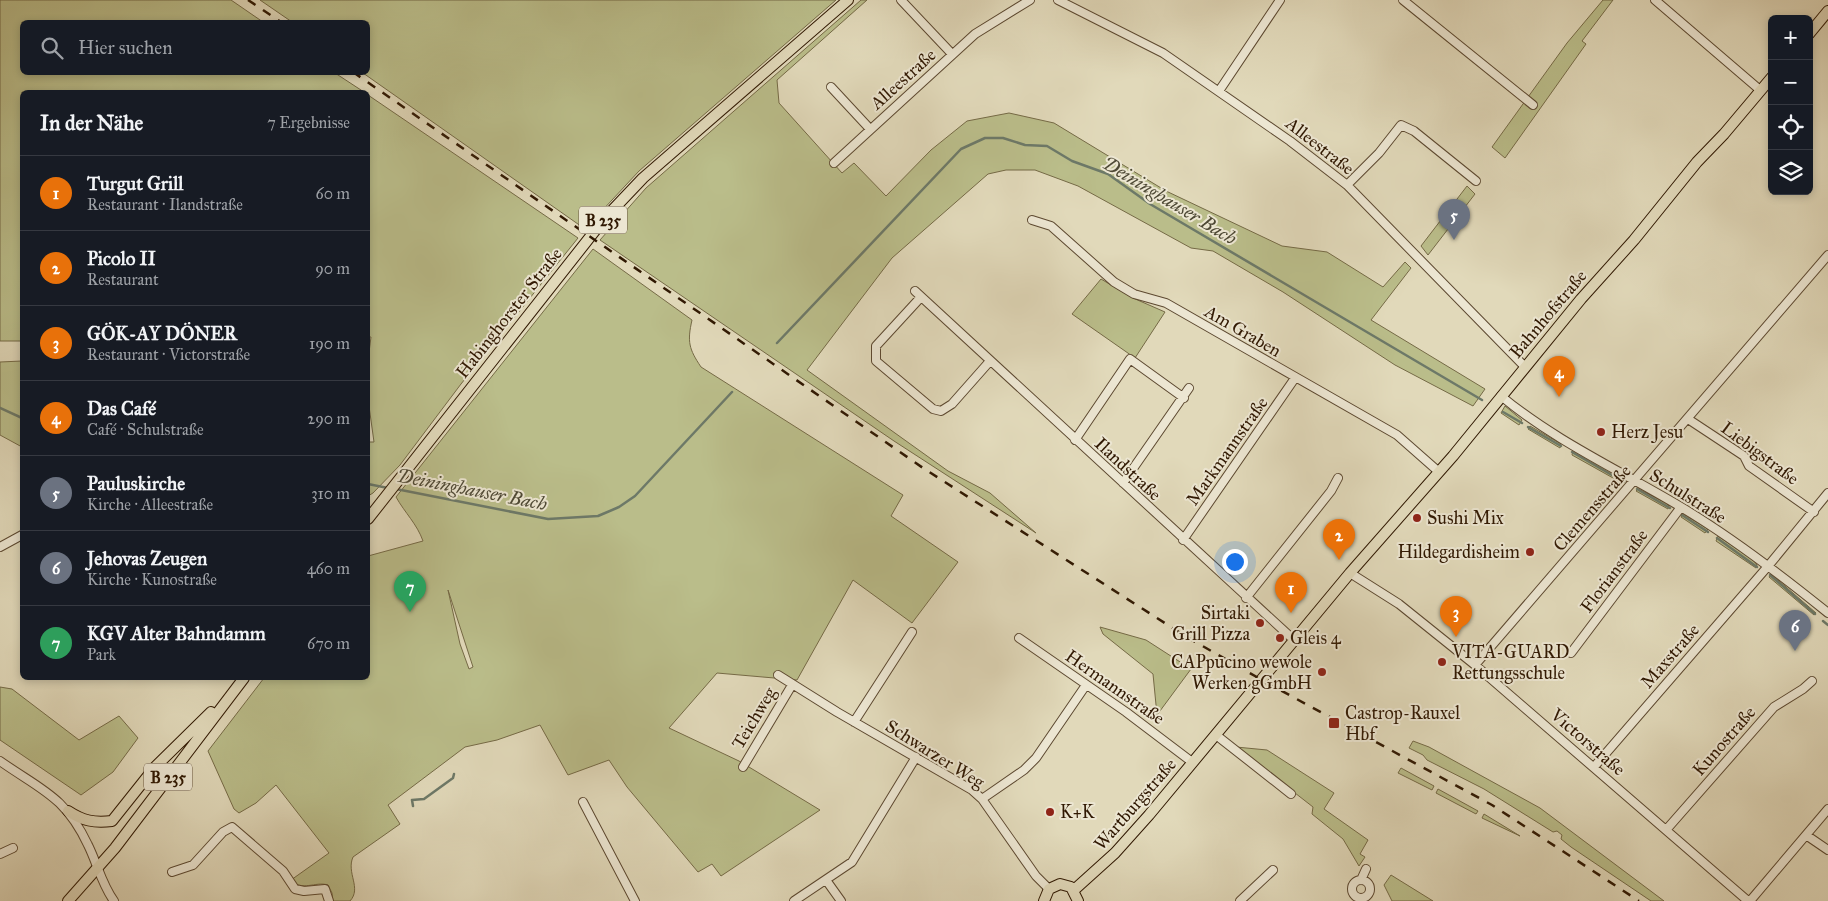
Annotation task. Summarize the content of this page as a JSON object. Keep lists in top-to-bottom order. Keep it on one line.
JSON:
{"streets":{"main road":["B 235","Habinghorster Straße","Bahnhofstraße","Wartburgstraße"],"street":["Alleestraße","Am Graben","Markmannstraße","Liebigstraße","Ilandstraße","Schulstraße","Clemensstraße","Florianstraße","Maxstraße","Hermannstraße","Teichweg","Kunostraße","Victorstraße","Schwarzer Weg"]},"crossings":[["Alleestraße","Bahnhofstraße"],["Bahnhofstraße","Am Graben"],["Bahnhofstraße","Ilandstraße"],["Bahnhofstraße","Schulstraße"],["Bahnhofstraße","Victorstraße"],["Bahnhofstraße","Wartburgstraße"],["Am Graben","Markmannstraße"],["Markmannstraße","Ilandstraße"],["Liebigstraße","Clemensstraße"],["Ilandstraße","Wartburgstraße"],["Schulstraße","Clemensstraße"],["Schulstraße","Florianstraße"],["Schulstraße","Maxstraße"],["Clemensstraße","Victorstraße"],["Maxstraße","Victorstraße"],["Hermannstraße","Wartburgstraße"],["Teichweg","Schwarzer Weg"],["Kunostraße","Victorstraße"]],"water":["Deininghauser Bach"],"places":{"other":["Herz Jesu","Sushi Mix","Hildegardisheim","Sirtaki Grill Pizza","Gleis 4","VITA-GUARD Rettungsschule","CAPpucino wewole Werken gGmbH","K+K"],"transit":["Castrop-Rauxel Hbf"]},"page":{"map_buttons":["+","−"],"search":"Hier suchen","heading":["In der Nähe","7 Ergebnisse"],"list":[{"mark":"1","name":"Turgut Grill","note":"Restaurant · Ilandstraße","value":"60 m"},{"mark":"2","name":"Picolo II","note":"Restaurant","value":"90 m"},{"mark":"3","name":"GÖK-AY DÖNER","note":"Restaurant · Victorstraße","value":"190 m"},{"mark":"4","name":"Das Café","note":"Café · Schulstraße","value":"290 m"},{"mark":"5","name":"Pauluskirche","note":"Kirche · Alleestraße","value":"310 m"},{"mark":"6","name":"Jehovas Zeugen","note":"Kirche · Kunostraße","value":"460 m"},{"mark":"7","name":"KGV Alter Bahndamm","note":"Park","value":"670 m"}],"pins":["5","4","2","7","1","3","6"]}}
